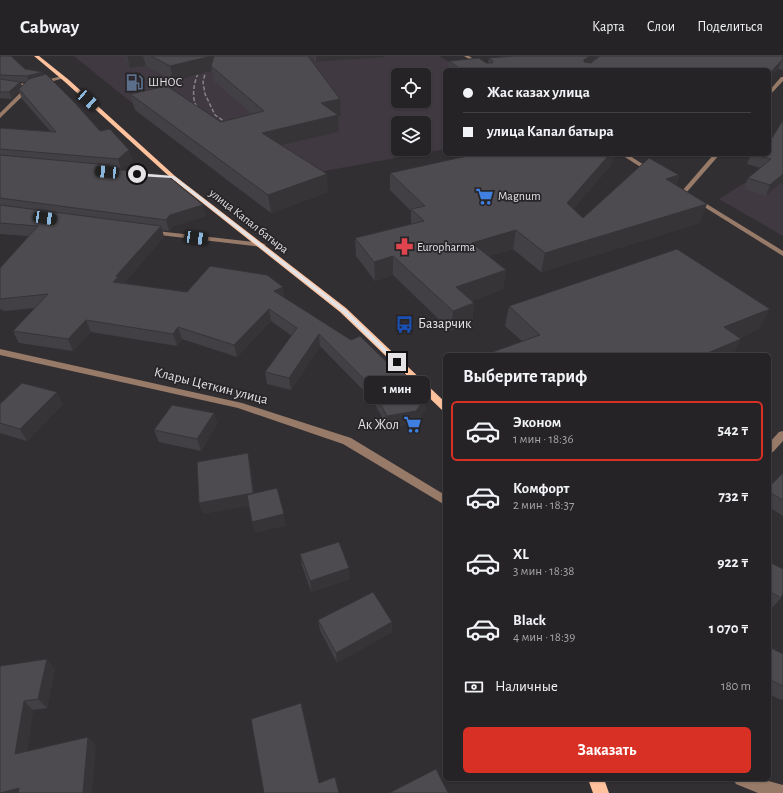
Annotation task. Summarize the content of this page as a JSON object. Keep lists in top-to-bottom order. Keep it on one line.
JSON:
{"streets":{"main road":["улица Капал батыра"],"street":["Клары Цеткин улица"]},"places":{"fuel station":["ШНОС"],"supermarket":["Magnum","Ак Жол"],"pharmacy":["Europharma"],"bus stop":["Базарчик"]},"page":{"header":"Cabway","nav":["Карта","Слои","Поделиться"],"banner":["Жас казах улица","улица Капал батыра"],"heading":"Выберите тариф","bubble":"1 мин","list":[{"name":"Эконом","note":"1 мин · 18:36","value":"542 ₸"},{"name":"Комфорт","note":"2 мин · 18:37","value":"732 ₸"},{"name":"XL","note":"3 мин · 18:38","value":"922 ₸"},{"name":"Black","note":"4 мин · 18:39","value":"1 070 ₸"}],"pay":["Наличные","180 m"],"buttons":"Заказать"}}
